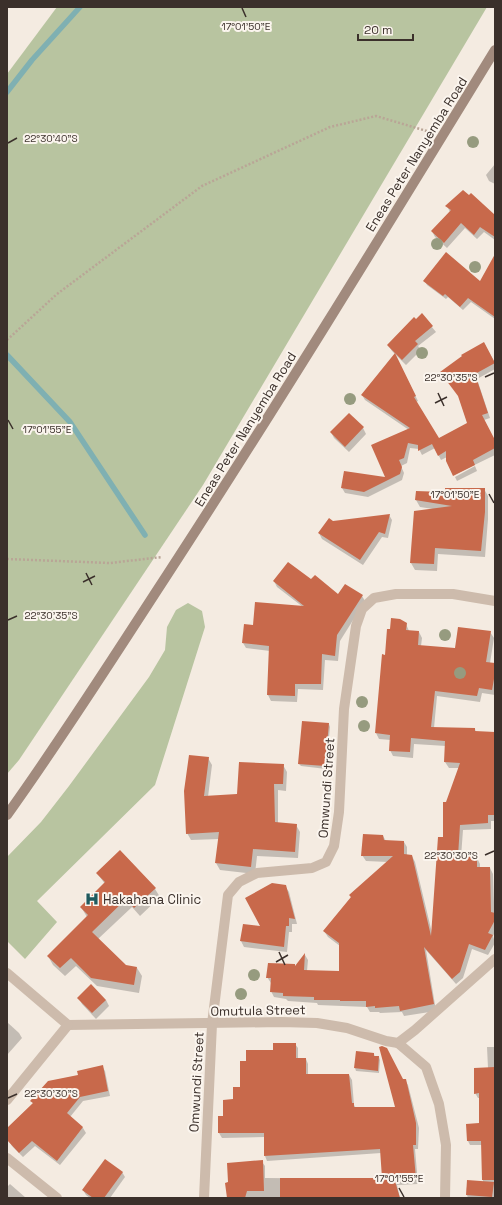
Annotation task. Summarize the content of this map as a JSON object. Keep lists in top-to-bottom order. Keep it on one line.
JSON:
{"streets":{"main road":["Eneas Peter Nanyemba Road"],"street":["Omwundi Street","Omutula Street"]},"crossings":[["Omwundi Street","Omutula Street"]],"places":{"hospital":["Hakahana Clinic"]},"scale_bar":"20 m","coordinates":["17°01'50\"E","22°30'40\"S","22°30'35\"S","17°01'55\"E","22°30'30\"S"]}
